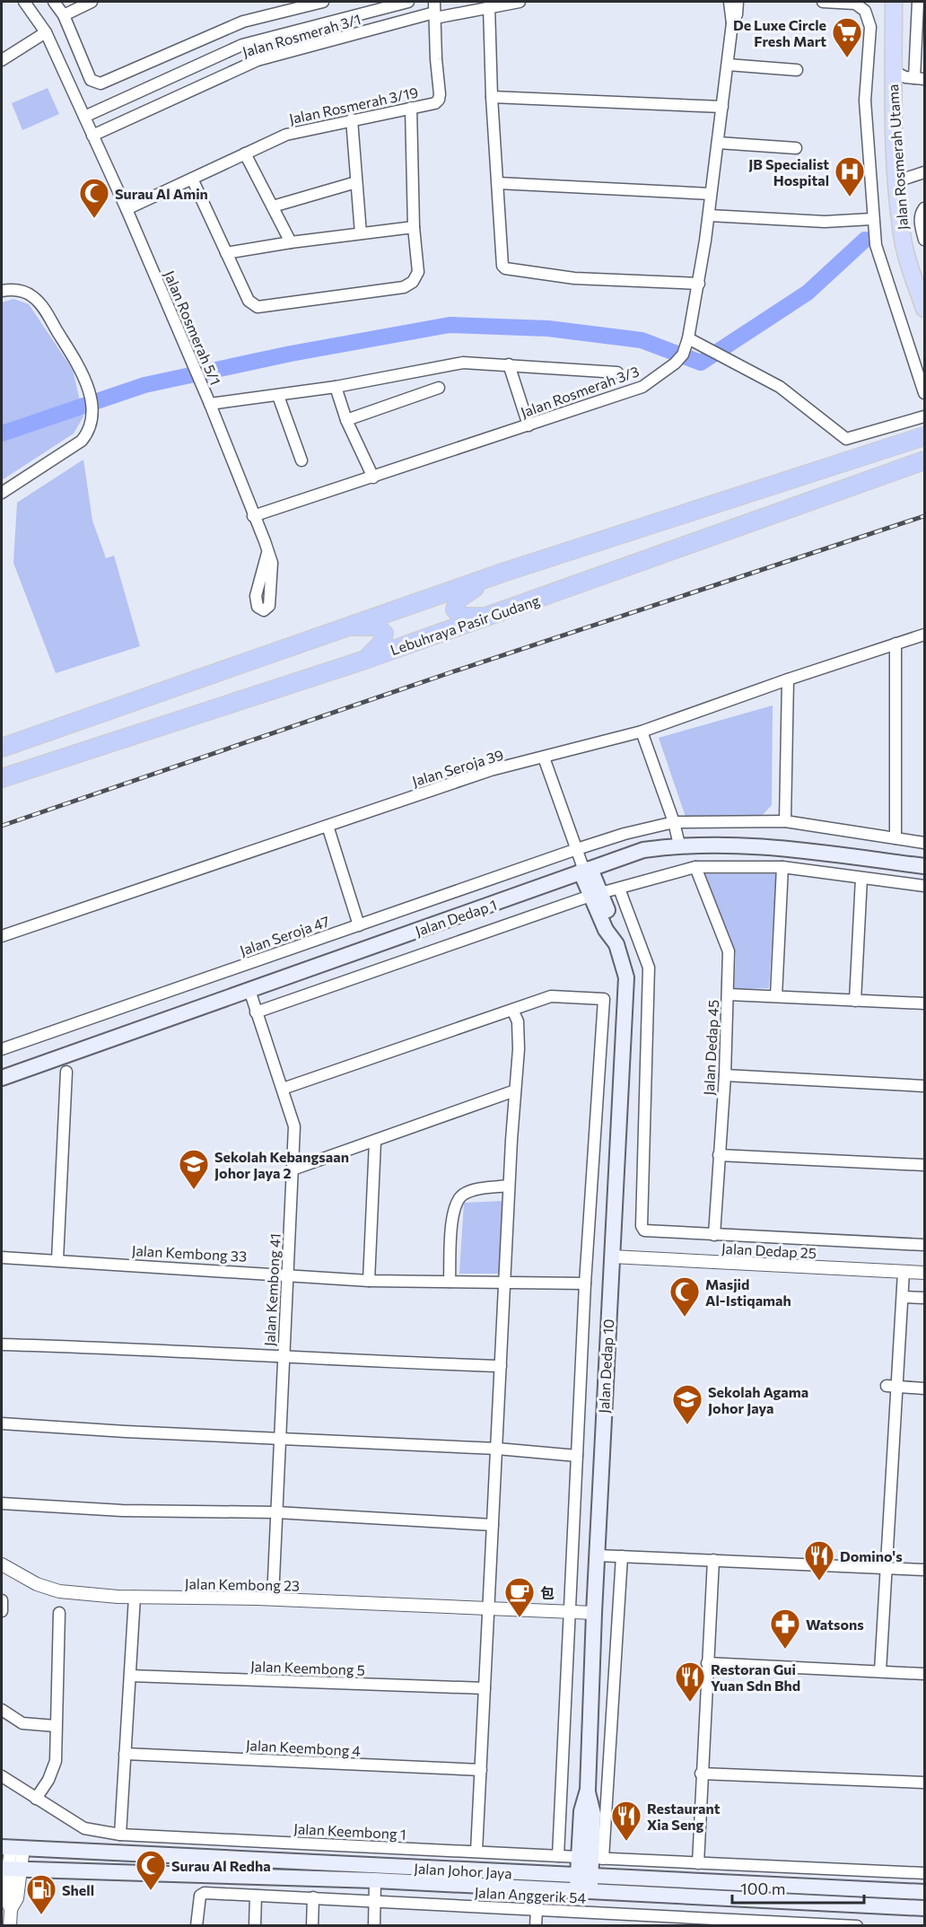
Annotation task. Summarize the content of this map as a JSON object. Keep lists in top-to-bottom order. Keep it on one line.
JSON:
{"streets":{"highway":["Lebuhraya Pasir Gudang"],"main road":["Jalan Rosmerah Utama","Jalan Dedap 1","Jalan Dedap 10","Jalan Johor Jaya"],"street":["Jalan Rosmerah 3/1","Jalan Rosmerah 3/19","Jalan Rosmerah 5/1","Jalan Rosmerah 3/3","Jalan Seroja 39","Jalan Seroja 47","Jalan Dedap 45","Jalan Dedap 25","Jalan Kembong 33","Jalan Kembong 41","Jalan Kembong 23","Jalan Keembong 5","Jalan Keembong 4","Jalan Keembong 1","Jalan Anggerik 54"]},"crossings":[["Jalan Rosmerah 3/1","Jalan Rosmerah 3/19"],["Jalan Rosmerah 3/1","Jalan Rosmerah 5/1"],["Jalan Rosmerah 3/19","Jalan Rosmerah 5/1"],["Jalan Rosmerah 5/1","Jalan Rosmerah 3/3"],["Jalan Dedap 1","Jalan Kembong 41"],["Jalan Dedap 1","Jalan Dedap 10"],["Jalan Dedap 25","Jalan Dedap 10"],["Jalan Kembong 33","Jalan Kembong 41"],["Jalan Kembong 41","Jalan Kembong 23"],["Jalan Dedap 10","Jalan Kembong 23"],["Jalan Dedap 10","Jalan Keembong 1"],["Jalan Dedap 10","Jalan Johor Jaya"]],"places":{"supermarket":["De Luxe Circle Fresh Mart"],"hospital":["JB Specialist Hospital"],"mosque":["Surau Al Amin","Masjid Al-Istiqamah","Surau Al Redha"],"school or university":["Sekolah Kebangsaan Johor Jaya 2","Sekolah Agama Johor Jaya"],"restaurant":["Domino's","Restoran Gui Yuan Sdn Bhd","Restaurant Xia Seng"],"cafe":["包"],"pharmacy":["Watsons"],"fuel station":["Shell"]},"scale_bar":"100 m"}
